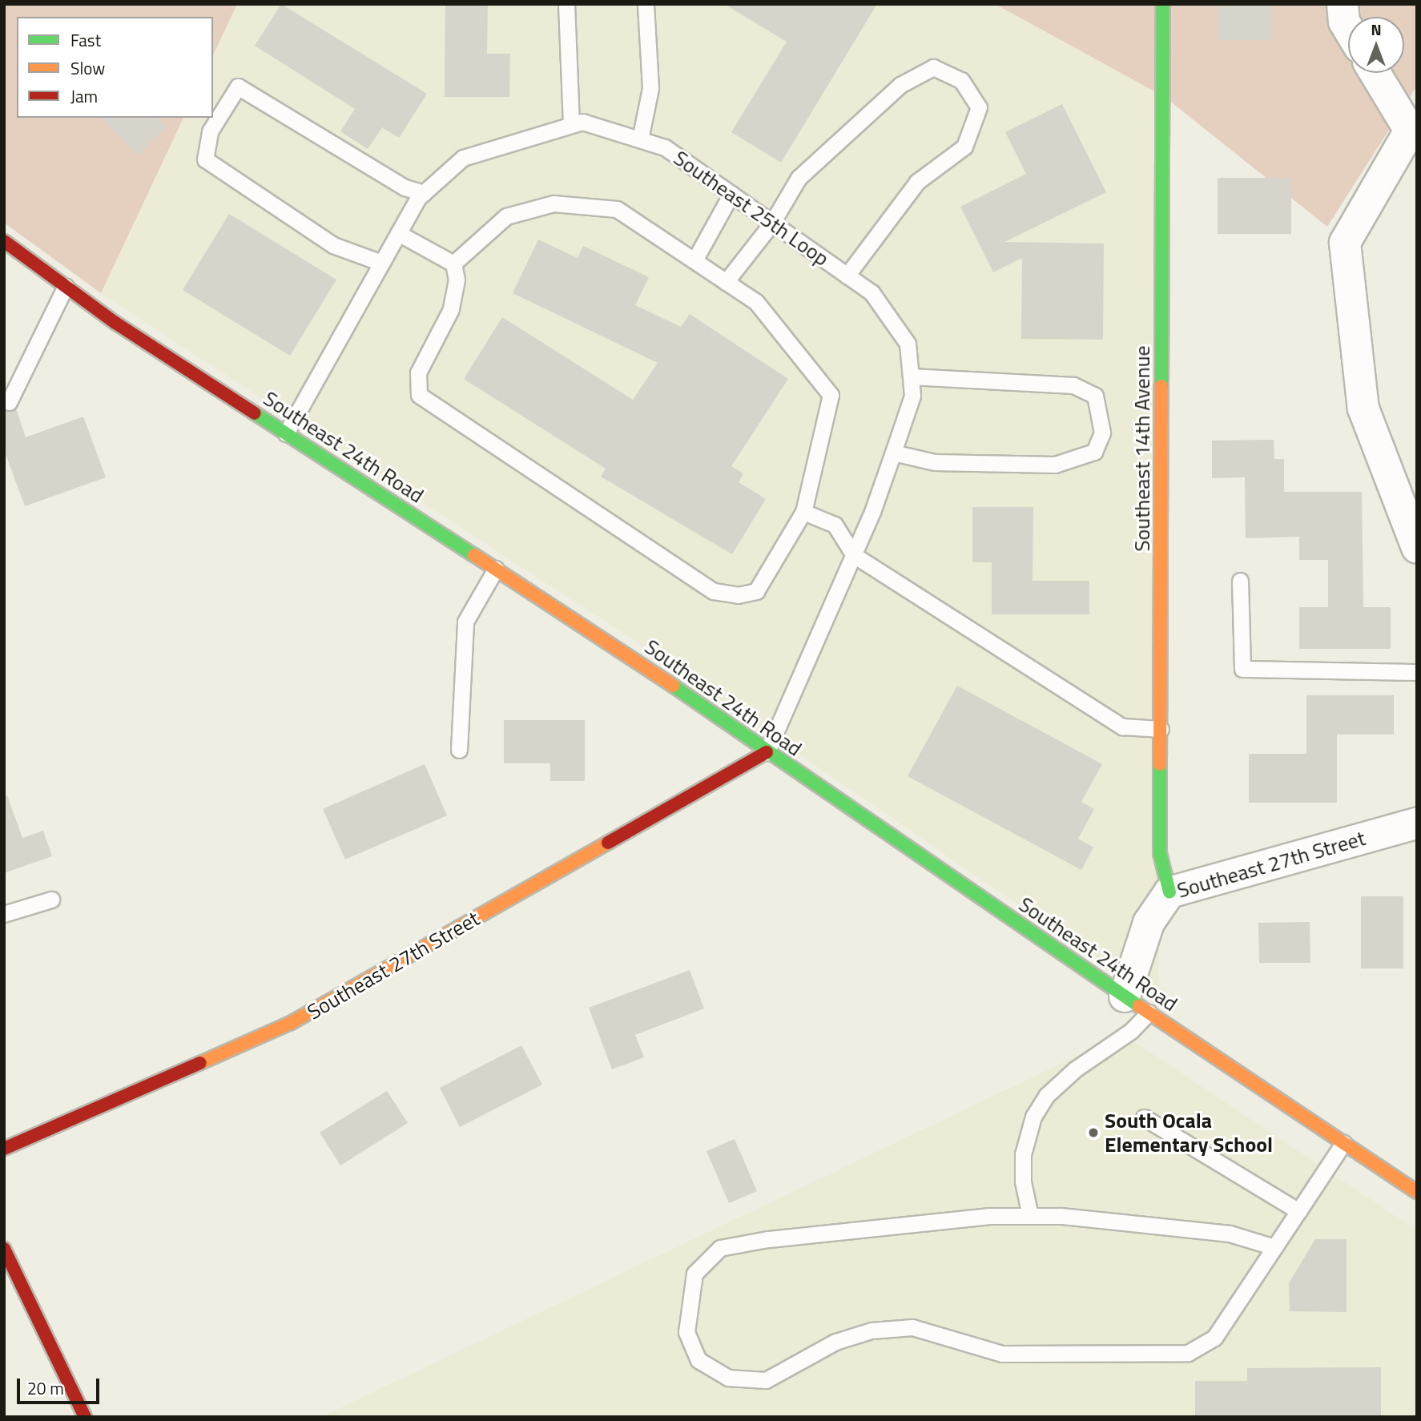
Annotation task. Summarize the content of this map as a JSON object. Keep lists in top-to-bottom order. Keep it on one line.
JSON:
{"streets":{"street":["Southeast 24th Road","Southeast 14th Avenue","Southeast 27th Street"],"lane":["Southeast 25th Loop"]},"crossings":[["Southeast 25th Loop","Southeast 24th Road"],["Southeast 25th Loop","Southeast 27th Street"],["Southeast 24th Road","Southeast 27th Street"],["Southeast 14th Avenue","Southeast 27th Street"]],"places":["South Ocala Elementary School"],"legend":["Fast","Slow","Jam"],"scale_bar":"20 m","north":"top"}
